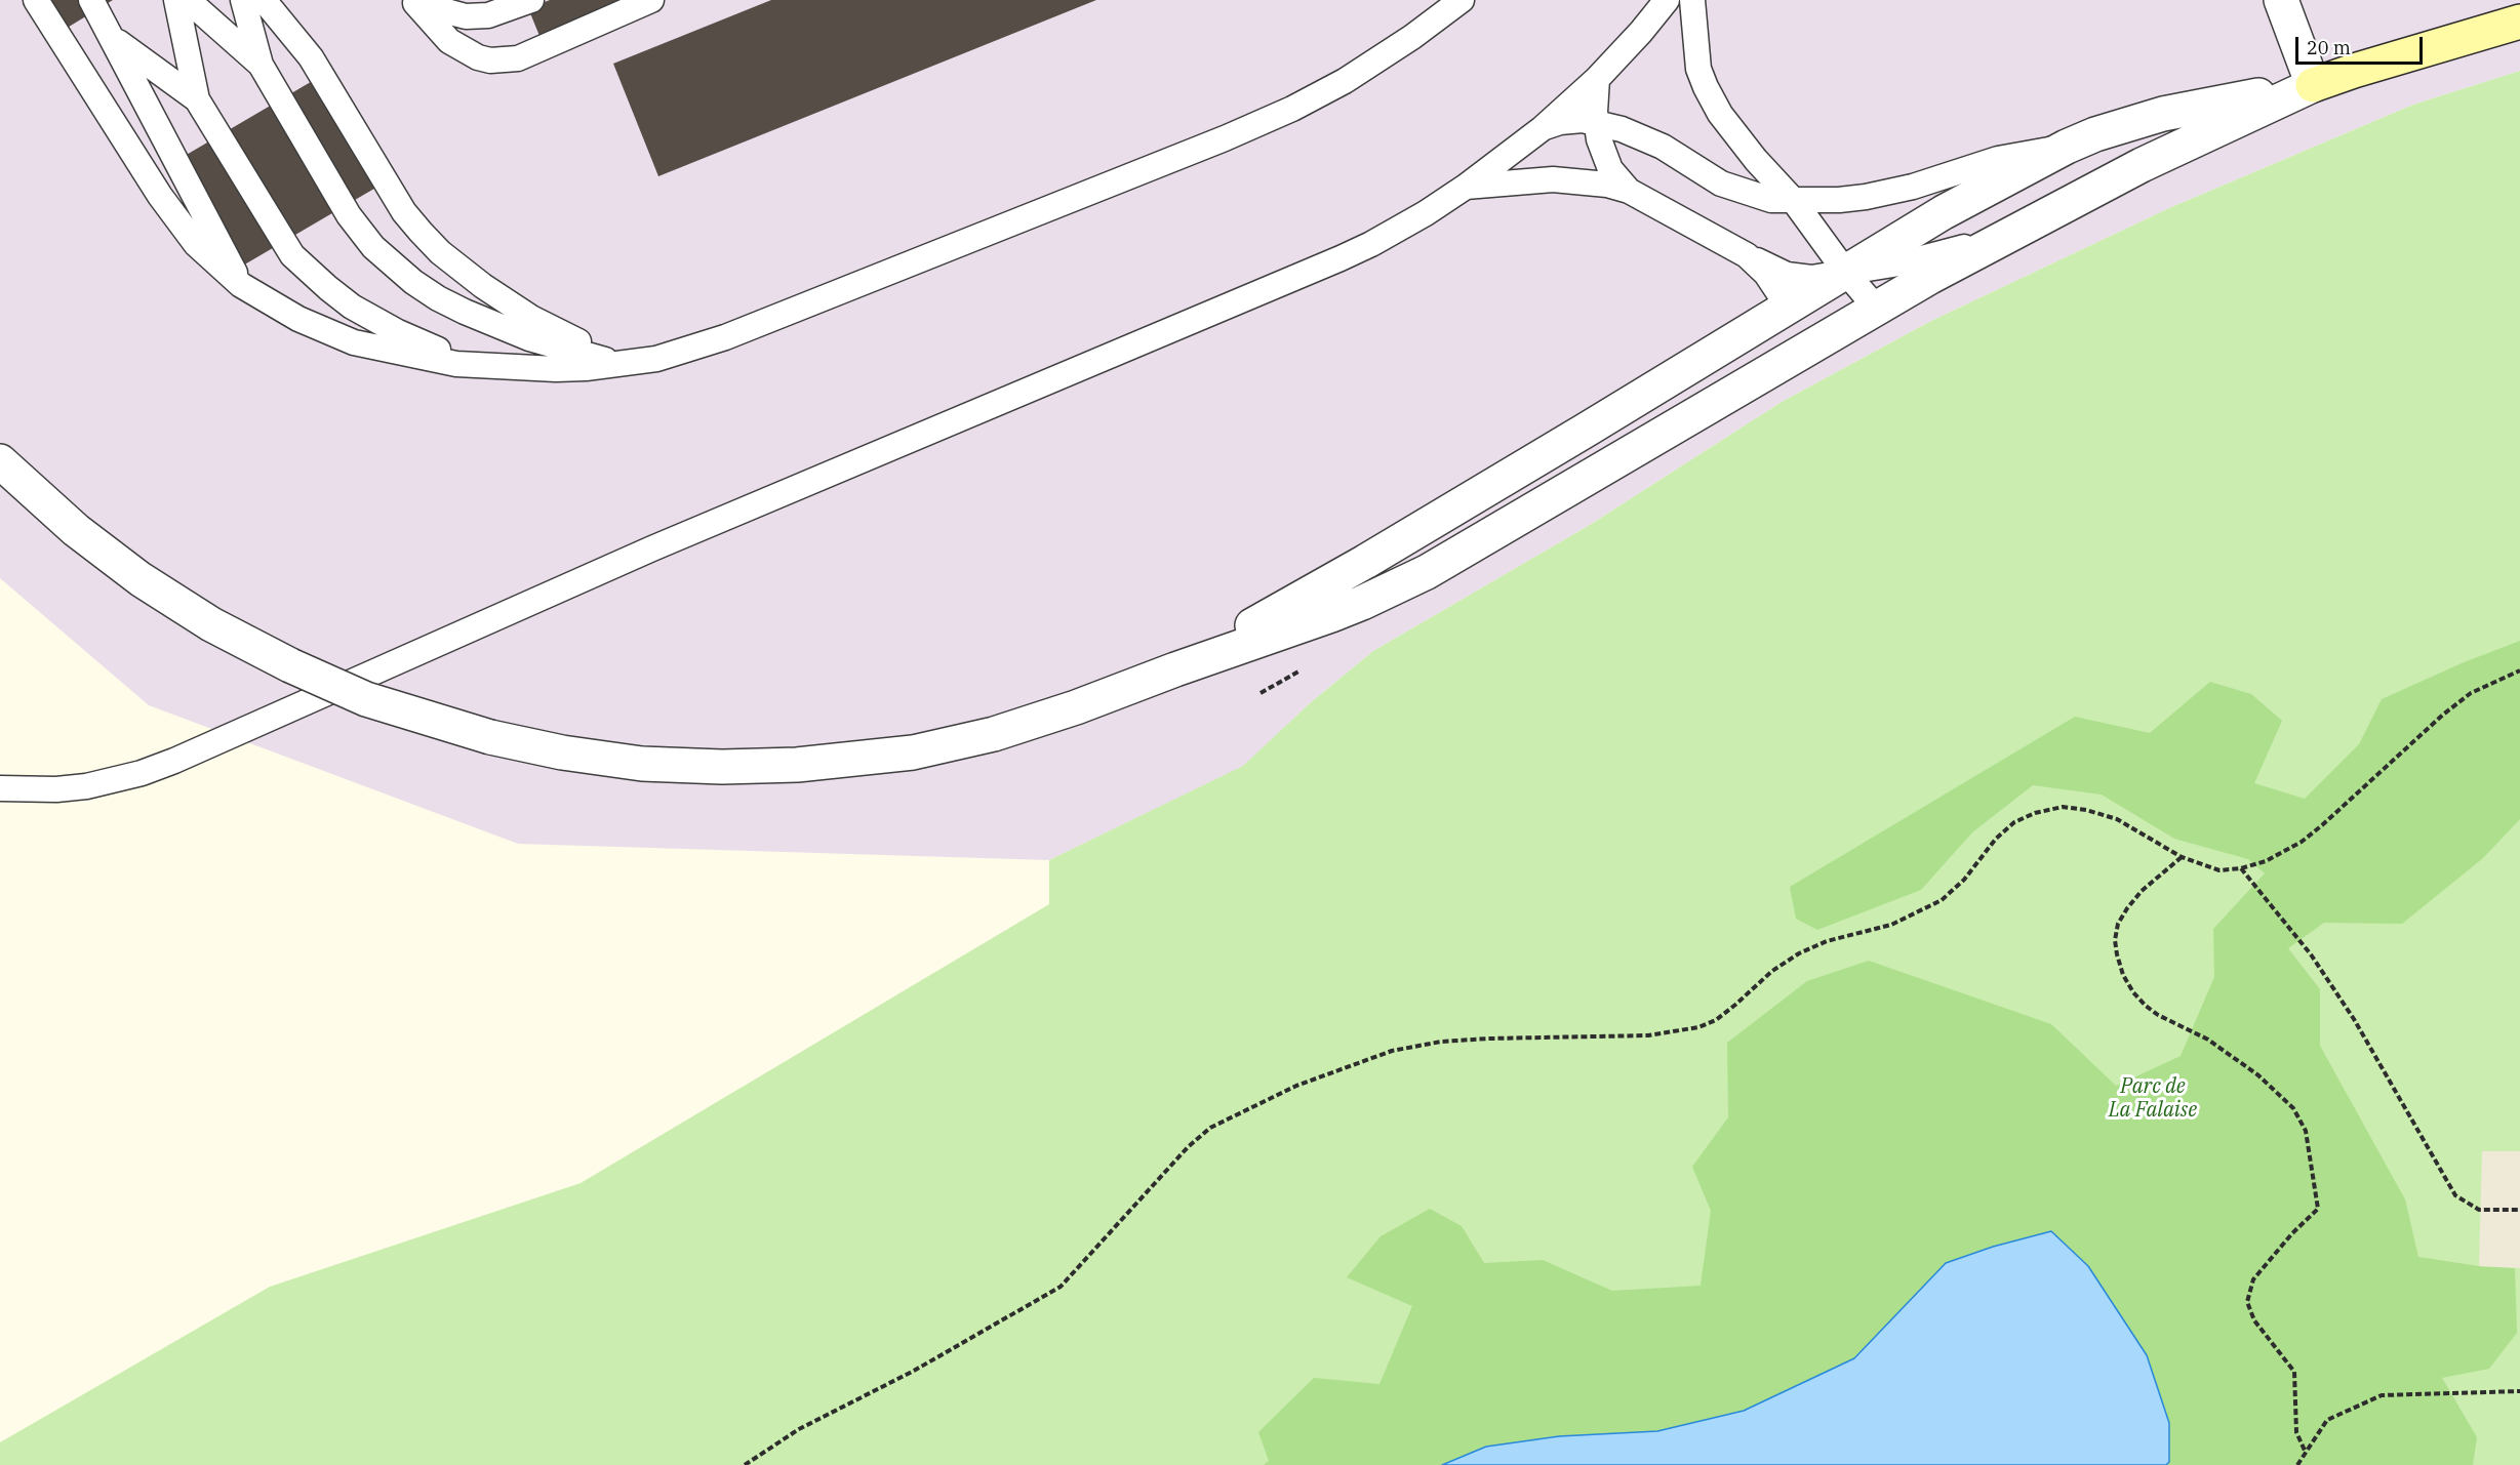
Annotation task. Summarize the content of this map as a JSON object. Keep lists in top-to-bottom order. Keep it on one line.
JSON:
{"parks":["Parc de La Falaise"],"scale_bar":"20 m"}
